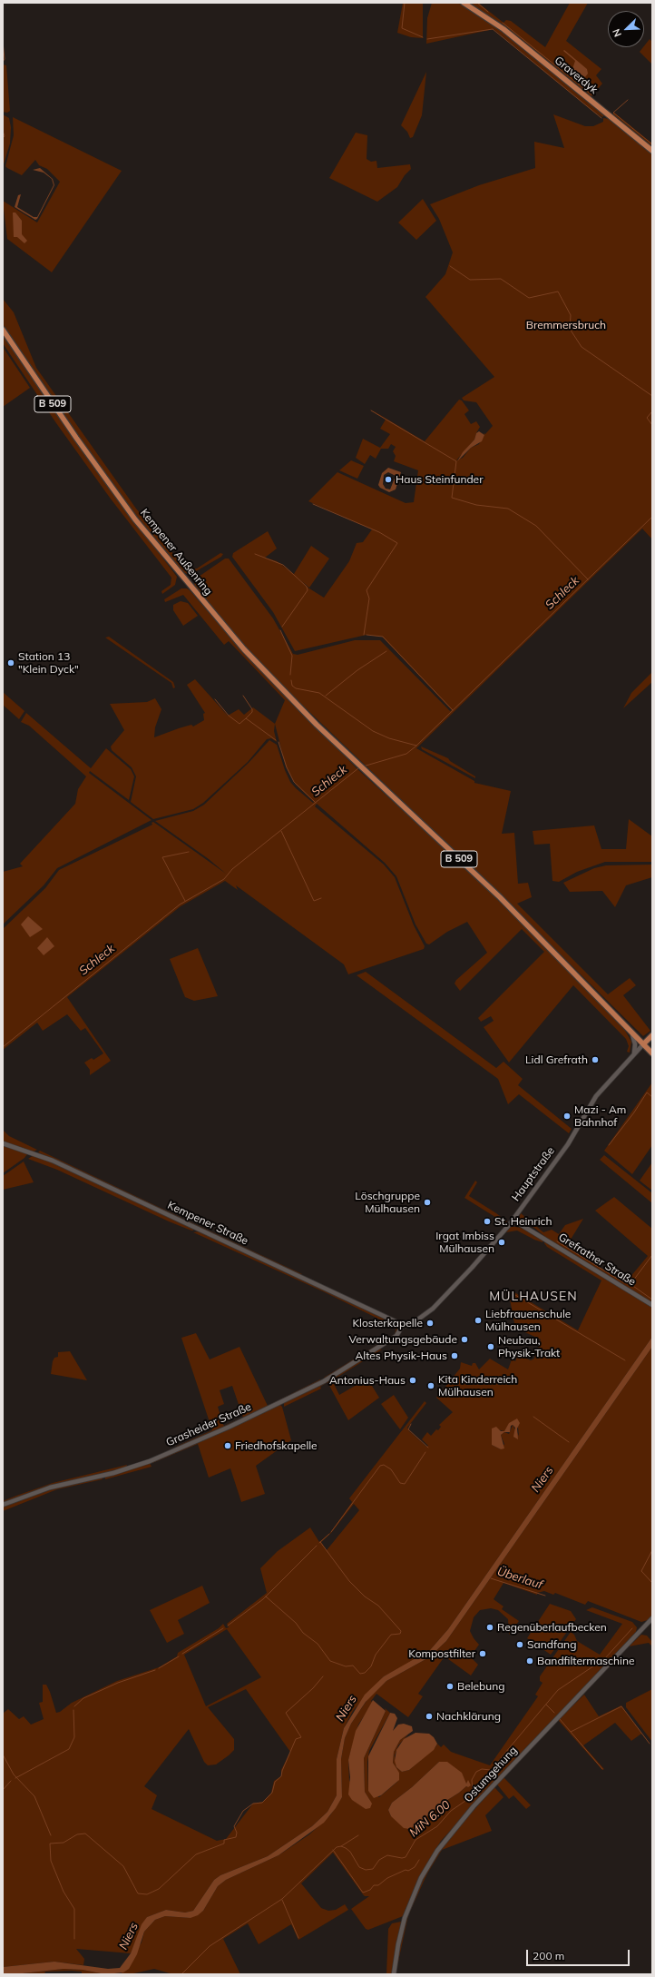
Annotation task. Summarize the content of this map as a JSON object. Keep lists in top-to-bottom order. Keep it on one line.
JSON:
{"streets":{"main road":["Graverdyk","B 509","Kempener Außenring","Hauptstraße"],"street":["Kempener Straße","Grefrather Straße","Grasheider Straße","Ostumgehung"]},"crossings":[["B 509","Kempener Außenring"],["B 509","Hauptstraße"],["Hauptstraße","Kempener Straße"],["Hauptstraße","Grefrather Straße"],["Hauptstraße","Grasheider Straße"],["Kempener Straße","Grasheider Straße"]],"districts":["MÜLHAUSEN"],"water":["Schleck","Niers","Überlauf","MiN 6.00"],"parks":["Bremmersbruch"],"places":["Haus Steinfunder","Station 13 \"Klein Dyck\"","Lidl Grefrath","Mazi - Am Bahnhof","Löschgruppe Mülhausen","St. Heinrich","Irgat Imbiss Mülhausen","Liebfrauenschule Mülhausen","Klosterkapelle","Verwaltungsgebäude","Neubau, Physik-Trakt","Altes Physik-Haus","Antonius-Haus","Kita Kinderreich Mülhausen","Friedhofskapelle","Regenüberlaufbecken","Sandfang","Kompostfilter","Bandfiltermaschine","Belebung","Nachklärung"],"scale_bar":"200 m","north":"bottom left"}
